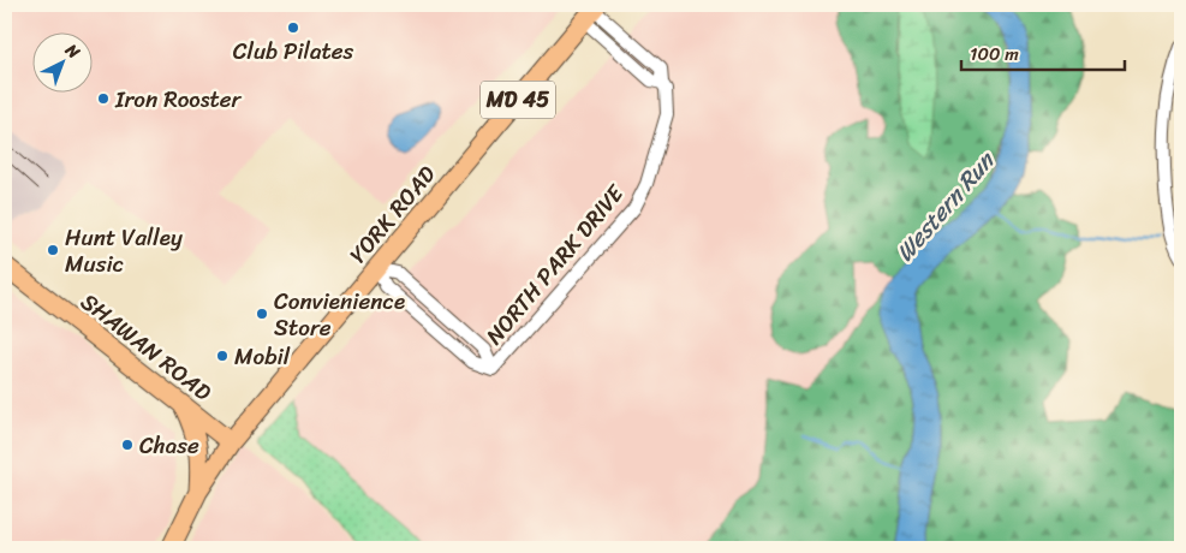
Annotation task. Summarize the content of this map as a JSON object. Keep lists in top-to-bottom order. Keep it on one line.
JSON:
{"streets":{"main road":["MD 45","YORK ROAD","SHAWAN ROAD"],"street":["NORTH PARK DRIVE"]},"crossings":[["YORK ROAD","NORTH PARK DRIVE"],["YORK ROAD","SHAWAN ROAD"]],"water":["Western Run"],"places":["Club Pilates","Iron Rooster","Hunt Valley Music","Convienience Store","Mobil","Chase"],"scale_bar":"100 m","north":"top right"}
